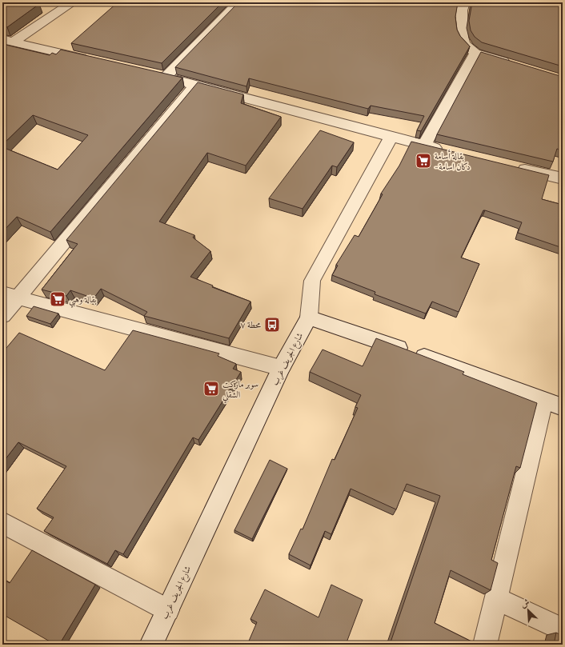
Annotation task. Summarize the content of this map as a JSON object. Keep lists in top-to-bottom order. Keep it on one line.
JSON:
{"streets":{"street":["شارع الجريف غرب"]},"places":{"supermarket":["بقالة أسامة - دكان اسامة","بقالة وهبي","سوبر ماركت الشقلي"],"bus stop":["محطة ٧"]},"north":"top left"}
